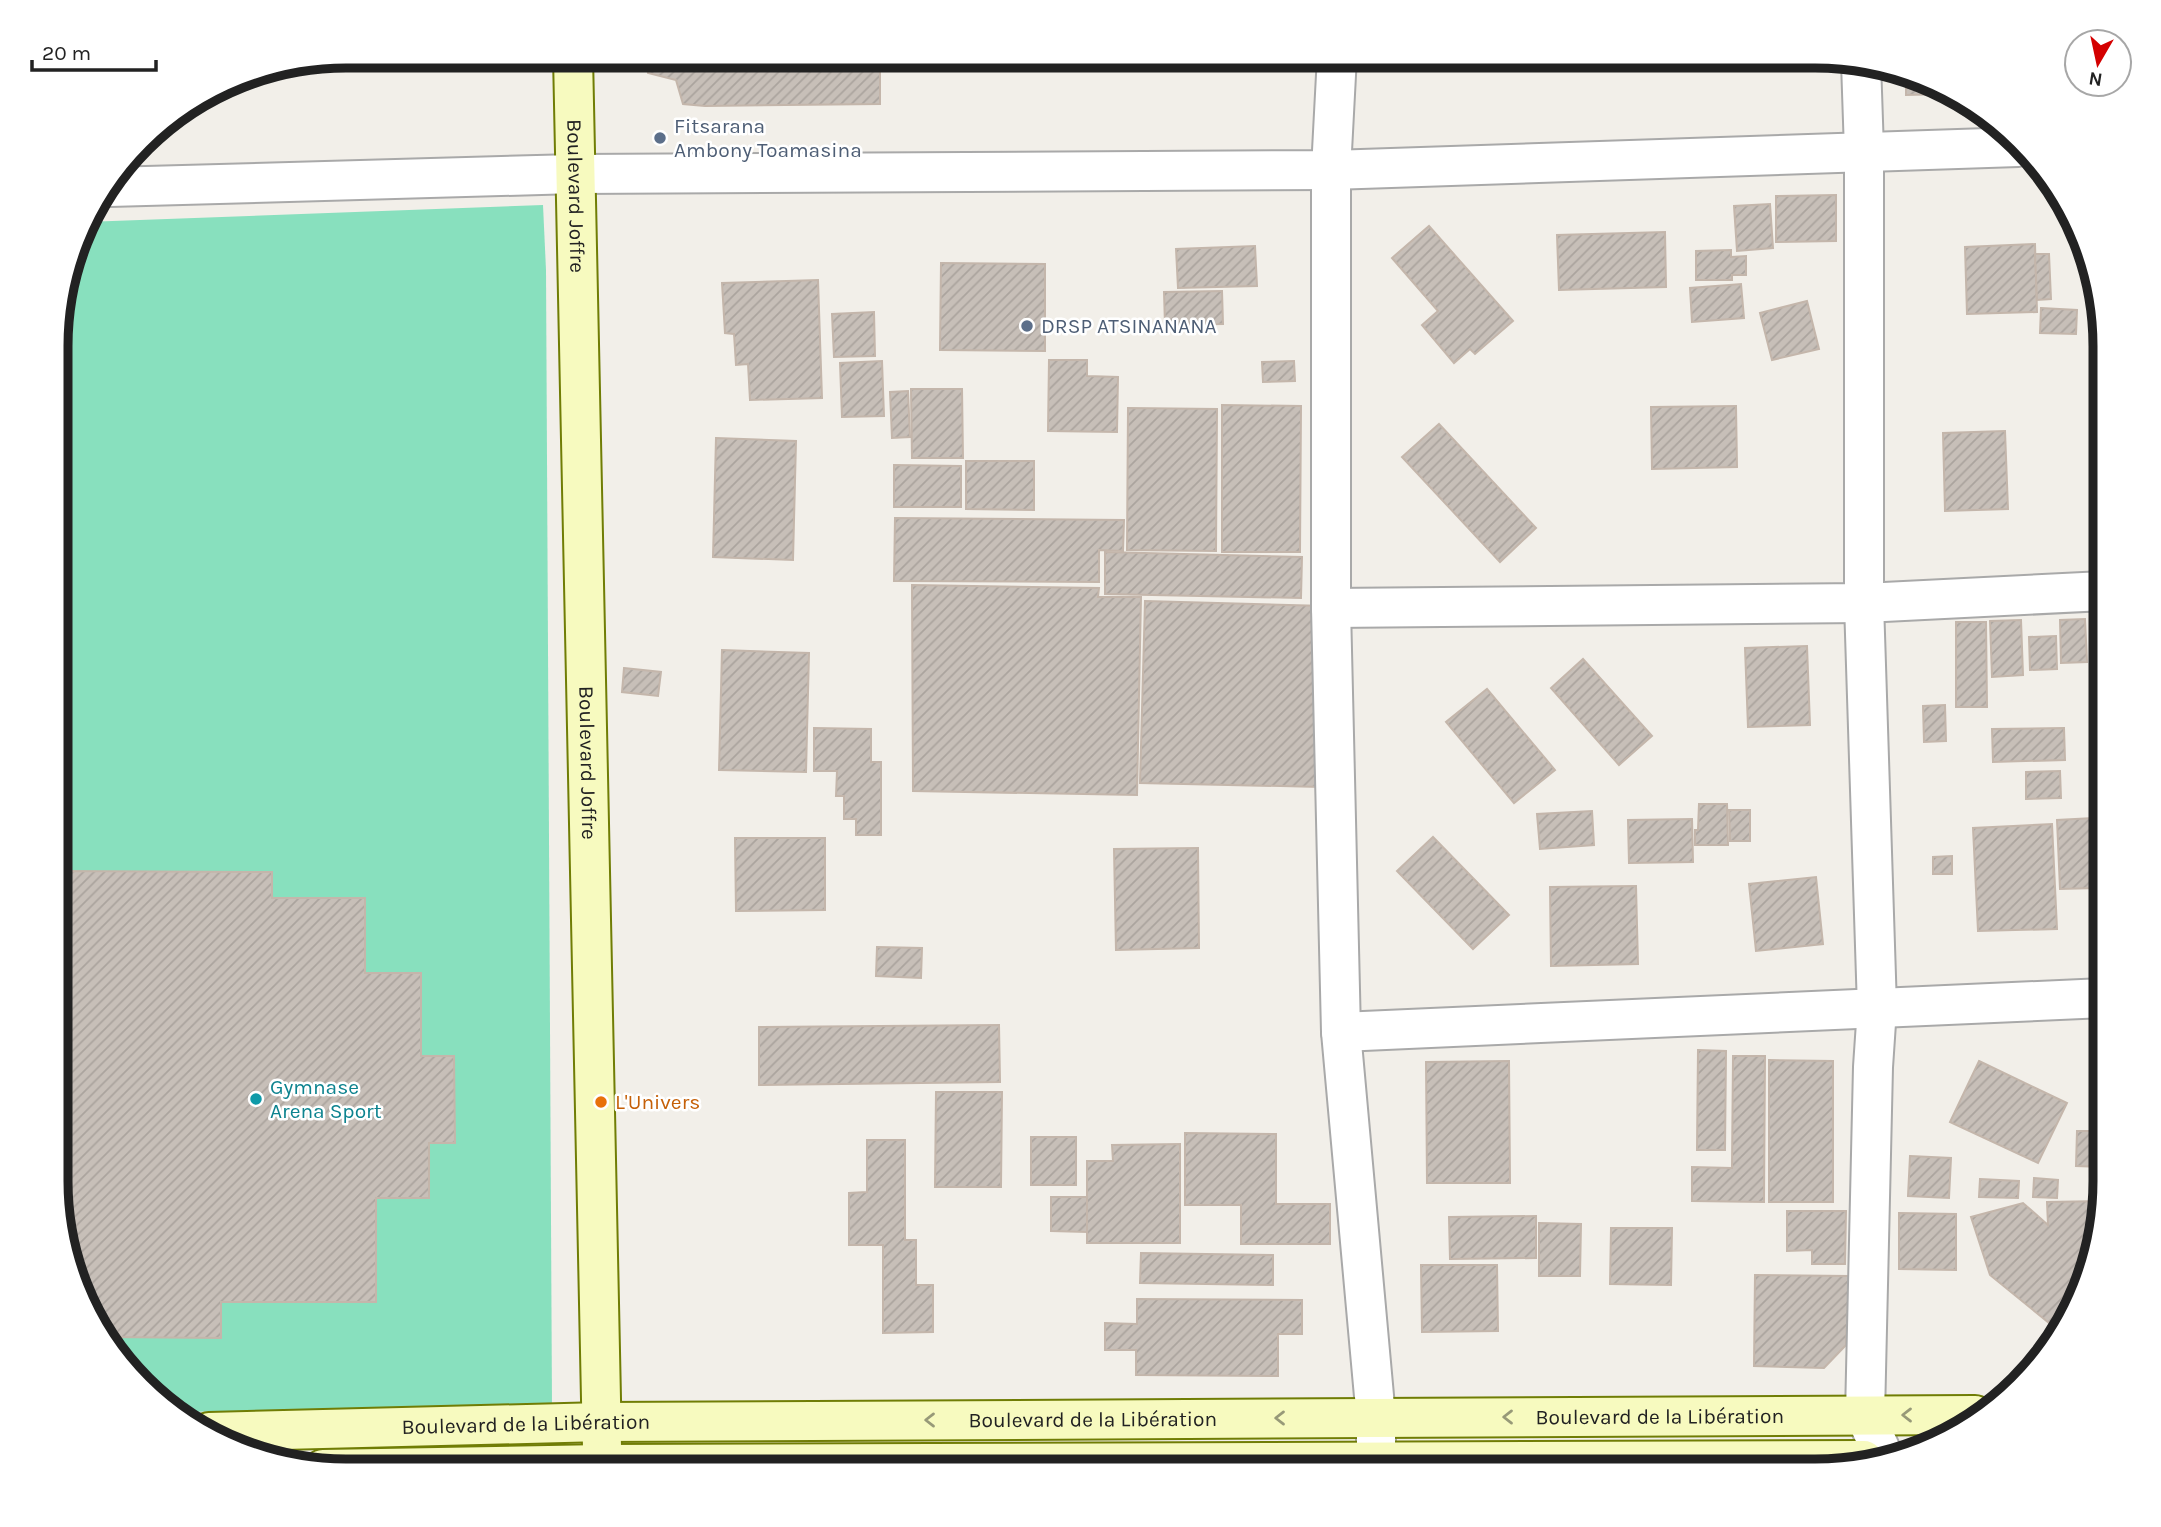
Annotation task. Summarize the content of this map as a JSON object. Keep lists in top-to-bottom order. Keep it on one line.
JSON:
{"streets":{"street":["Boulevard Joffre","Boulevard de la Libération"]},"crossings":[["Boulevard Joffre","Boulevard de la Libération"]],"one_way":["Boulevard de la Libération"],"places":["Fitsarana Ambony Toamasina","DRSP ATSINANANA","Gymnase Arena Sport","L'Univers"],"scale_bar":"20 m","north":"bottom"}
